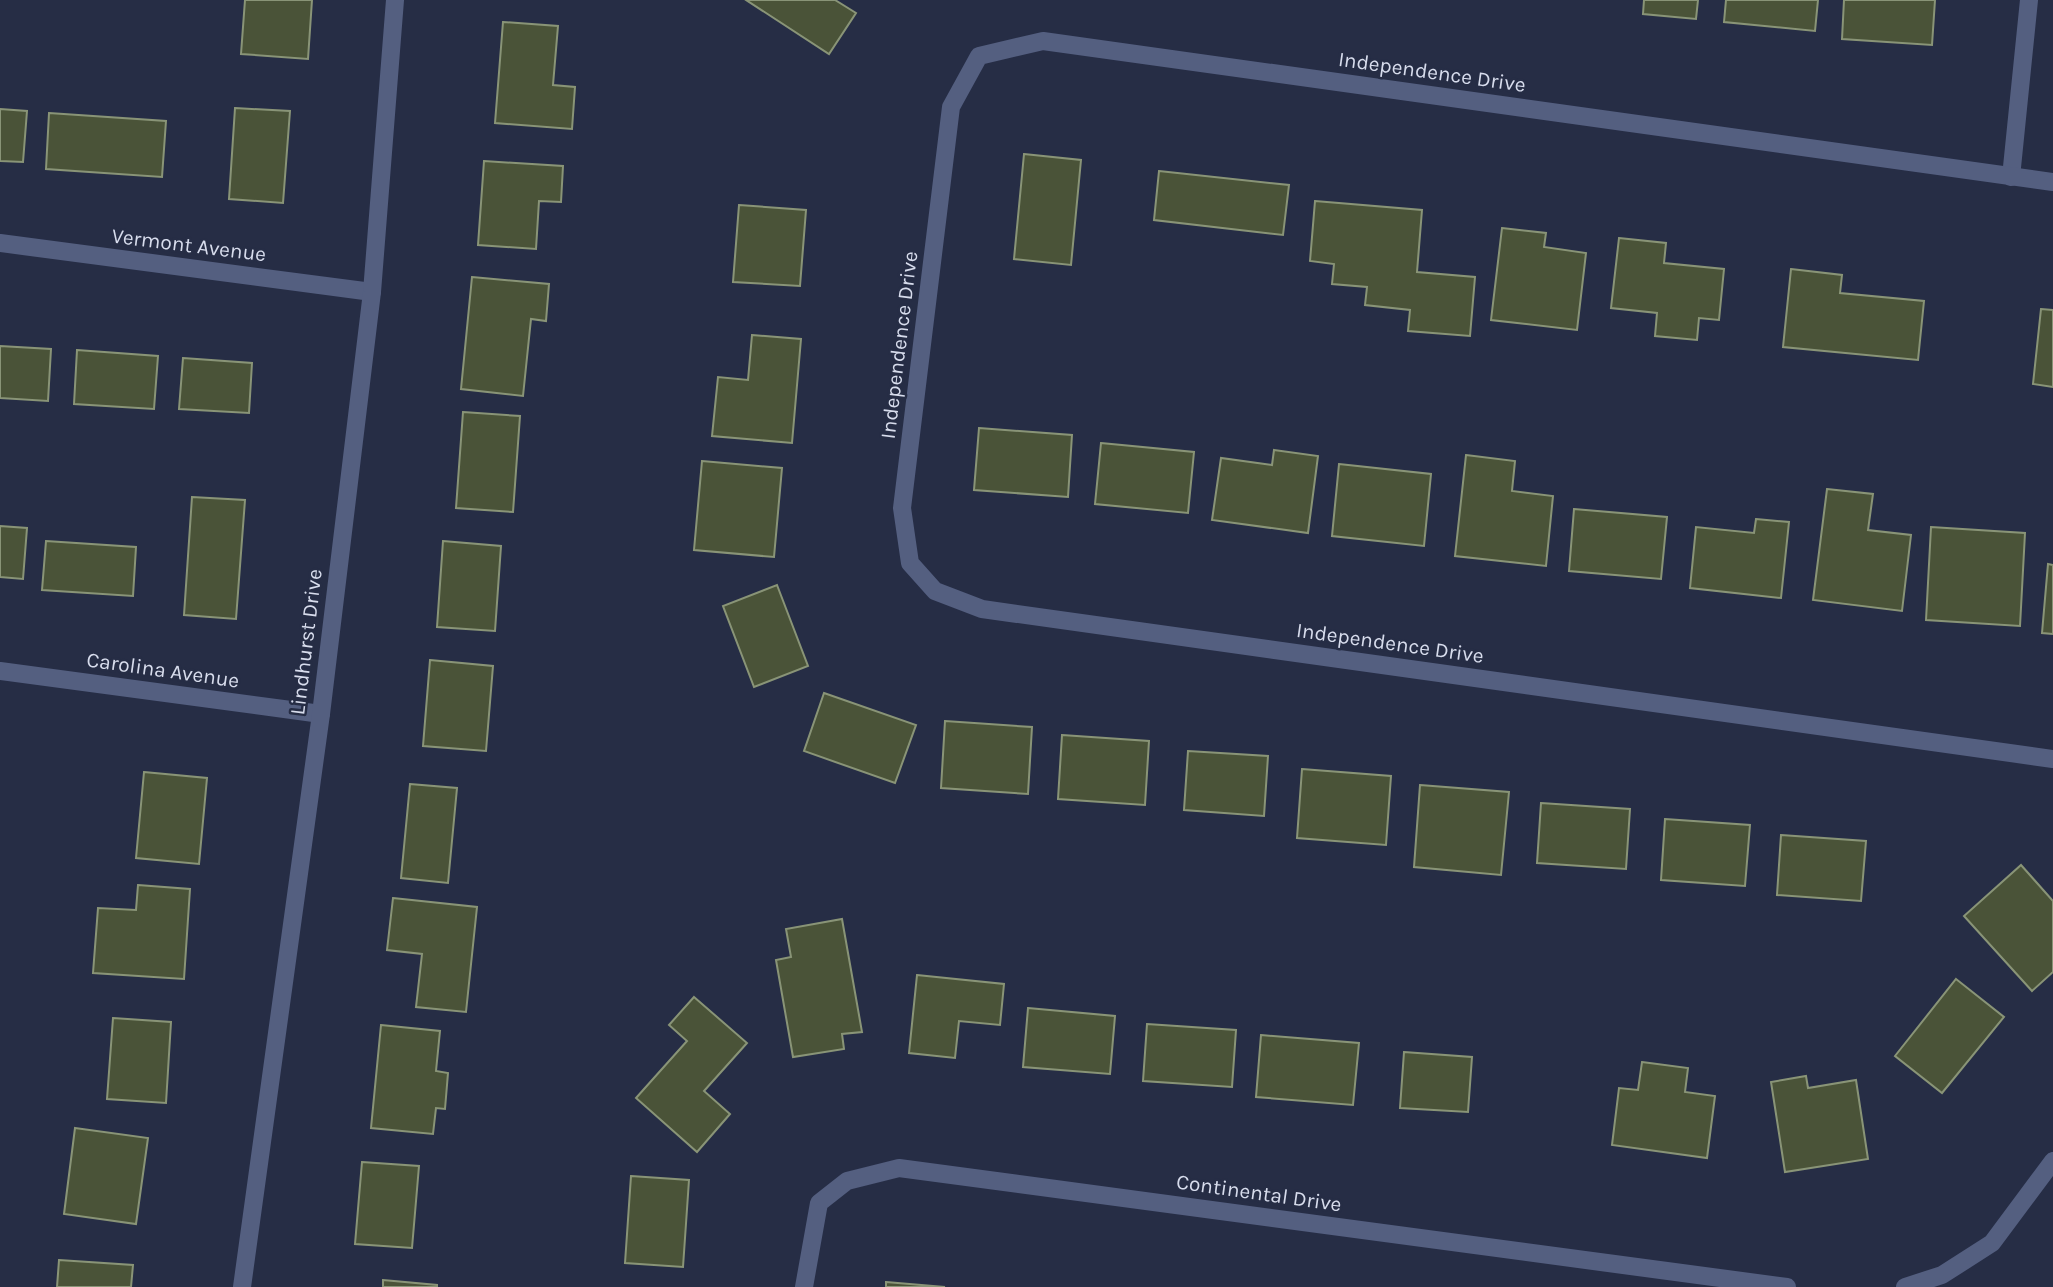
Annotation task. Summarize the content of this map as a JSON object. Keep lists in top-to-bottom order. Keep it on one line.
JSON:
{"streets":{"street":["Independence Drive","Vermont Avenue","Lindhurst Drive","Carolina Avenue","Continental Drive"]},"crossings":[["Vermont Avenue","Lindhurst Drive"],["Lindhurst Drive","Carolina Avenue"]]}
